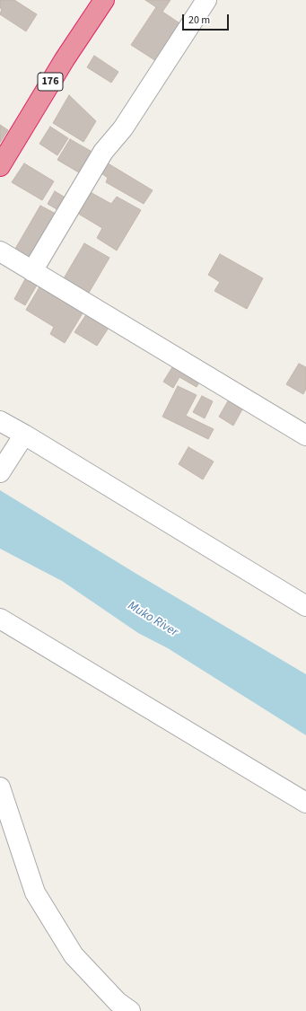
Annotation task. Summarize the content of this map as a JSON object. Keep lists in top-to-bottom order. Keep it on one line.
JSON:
{"streets":{"highway":["176"]},"water":["Muko River"],"scale_bar":"20 m"}
